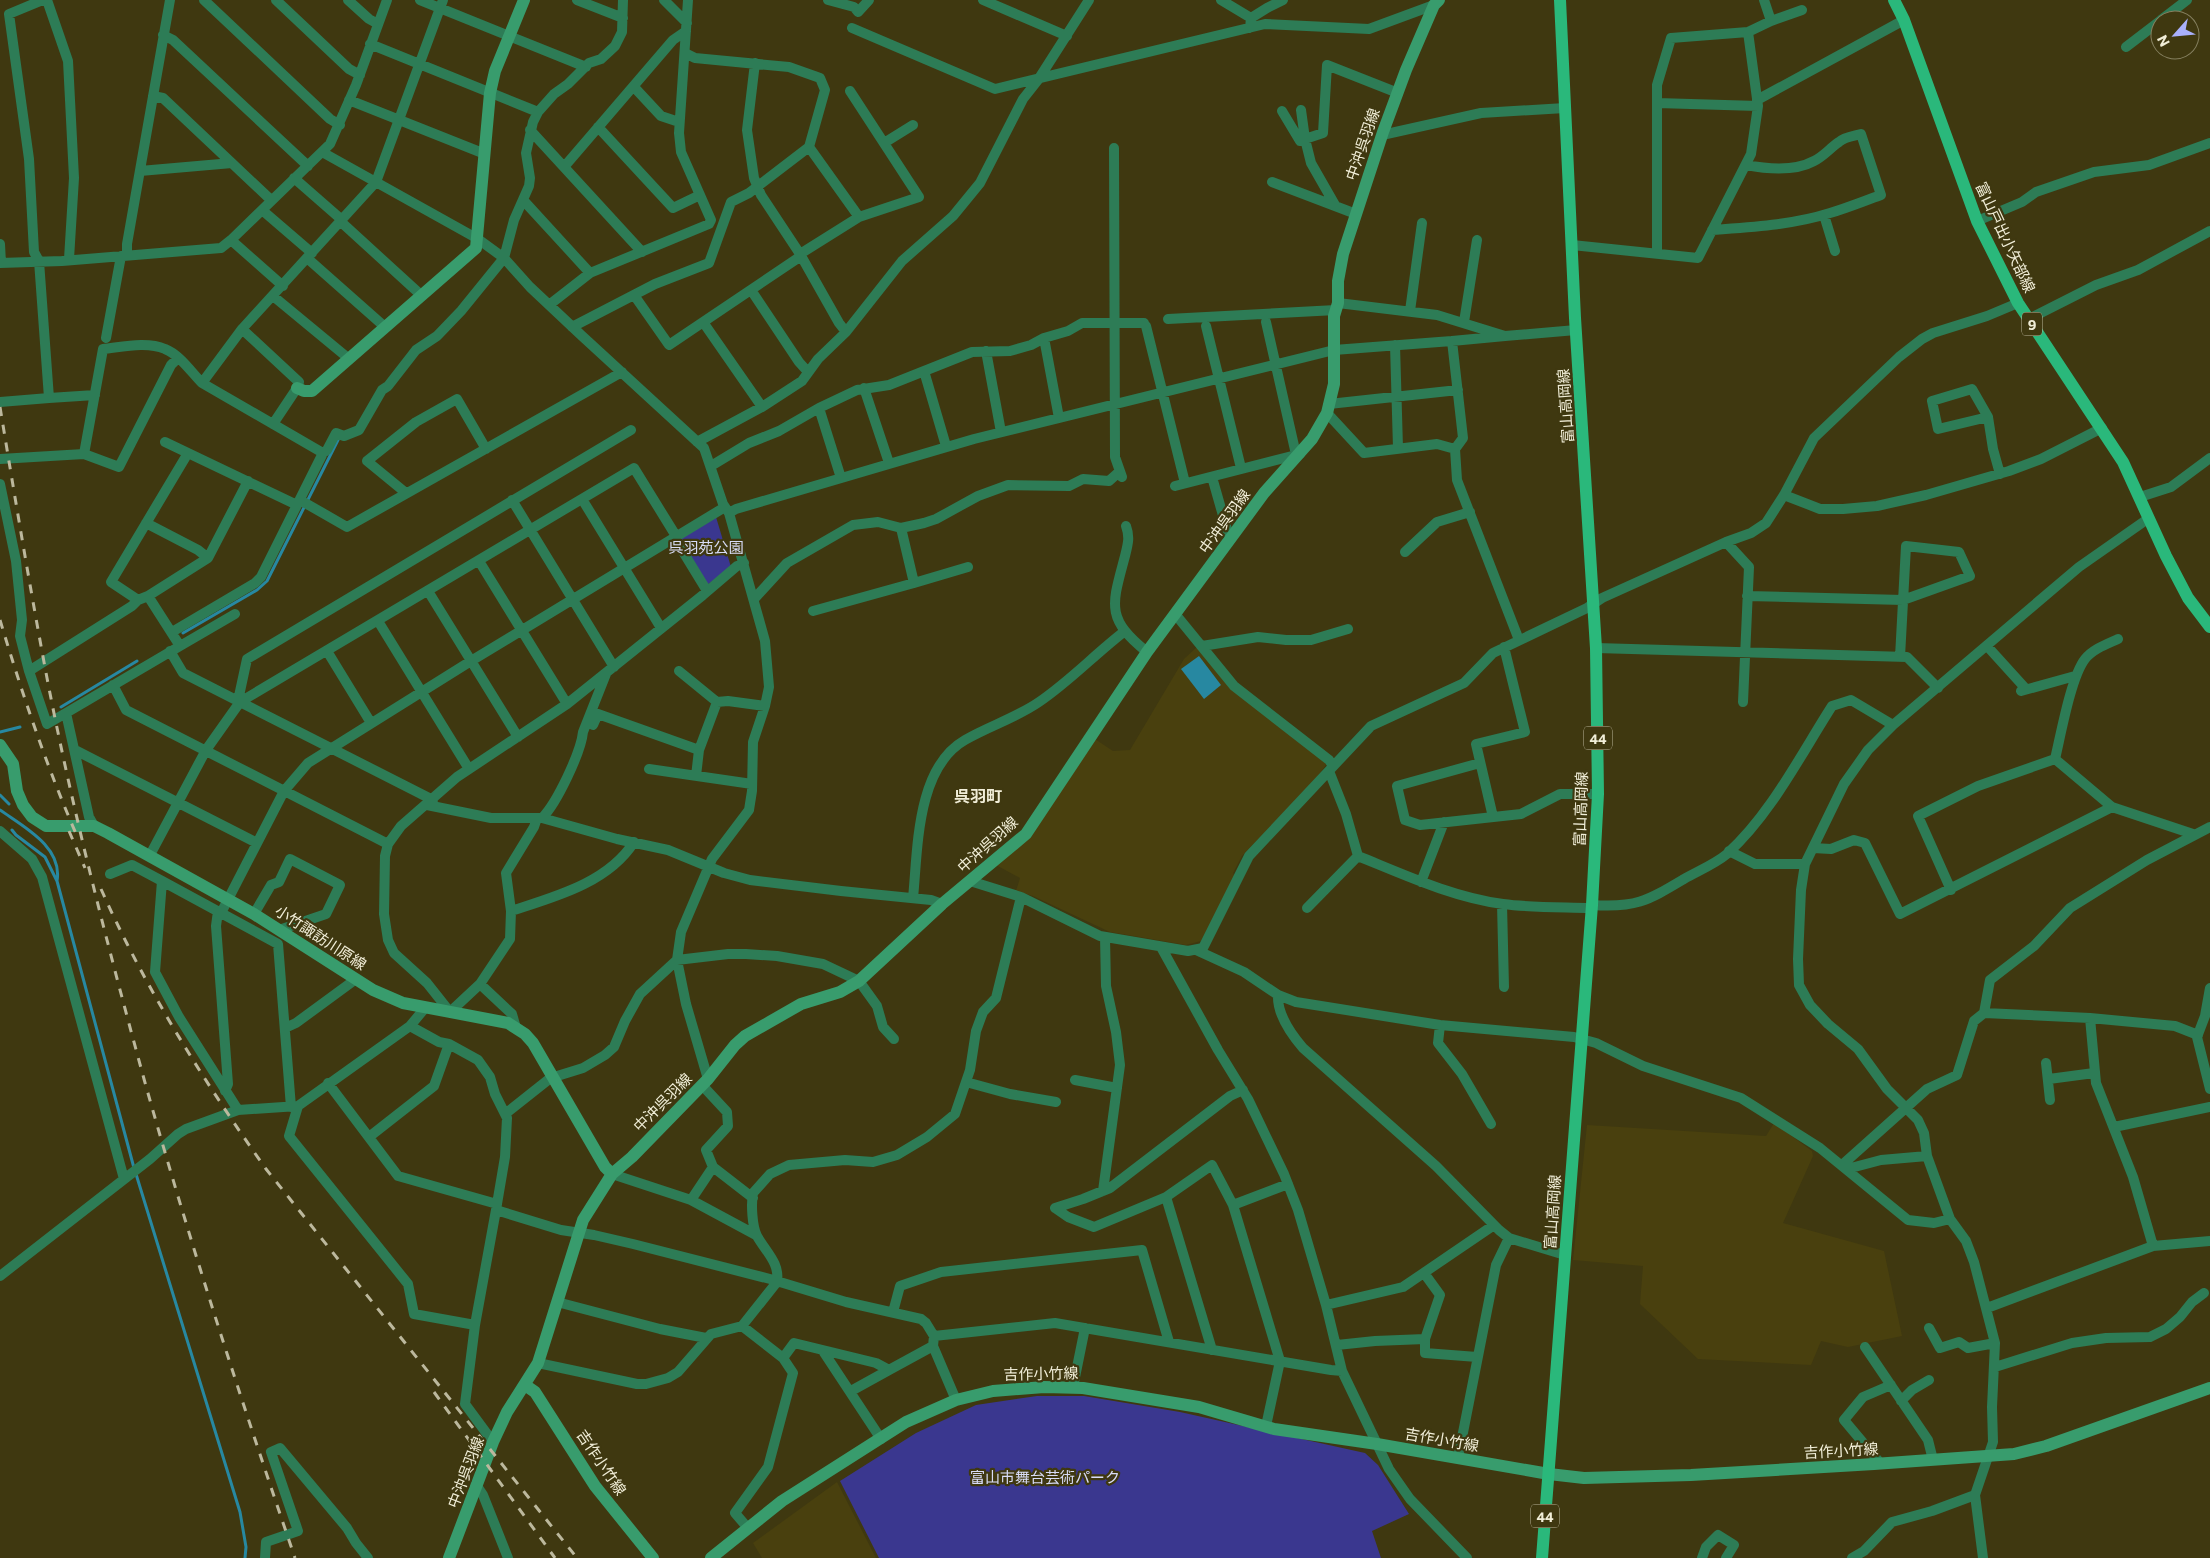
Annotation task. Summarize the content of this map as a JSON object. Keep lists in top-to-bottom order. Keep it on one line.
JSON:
{"streets":{"main road":["中沖呉羽線","富山戸出小矢部線","9","富山高岡線","44","小竹諏訪川原線","吉作小竹線"]},"crossings":[["中沖呉羽線","小竹諏訪川原線"],["中沖呉羽線","吉作小竹線"],["富山高岡線","吉作小竹線"]],"districts":["呉羽町"],"parks":["呉羽苑公園","富山市舞台芸術パーク"],"north":"bottom left"}
